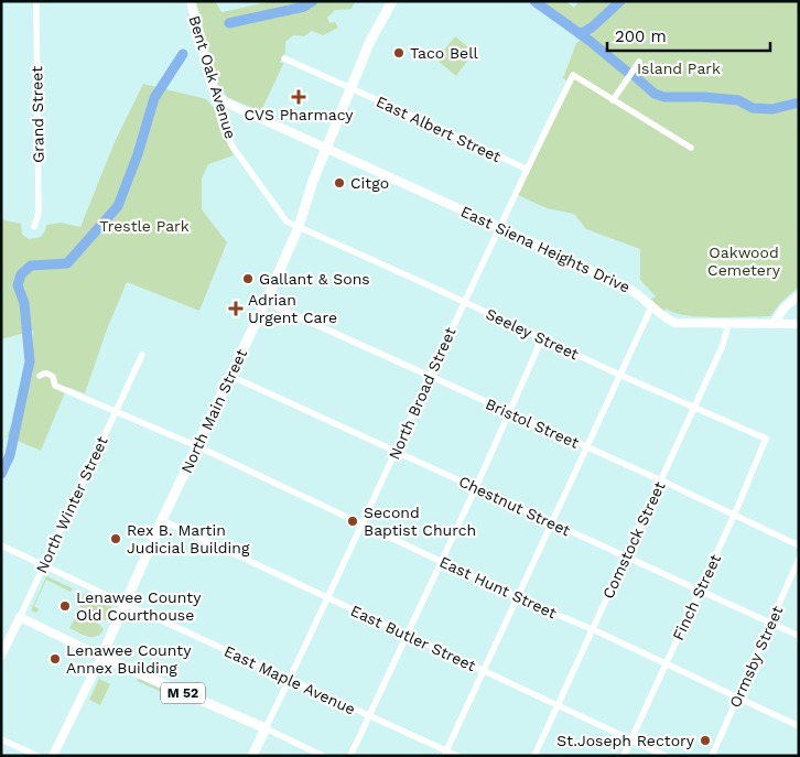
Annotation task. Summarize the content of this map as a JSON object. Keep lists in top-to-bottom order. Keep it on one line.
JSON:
{"streets":{"main road":["North Broad Street","North Main Street","M 52"],"street":["Bent Oak Avenue","Grand Street","East Albert Street","East Siena Heights Drive","Seeley Street","Bristol Street","North Winter Street","Chestnut Street","Comstock Street","East Hunt Street","Finch Street","East Butler Street","Ormsby Street","East Maple Avenue"]},"crossings":[["Bent Oak Avenue","East Siena Heights Drive"],["Bent Oak Avenue","Seeley Street"],["Bent Oak Avenue","North Main Street"],["East Albert Street","North Broad Street"],["East Albert Street","North Main Street"],["East Siena Heights Drive","North Broad Street"],["East Siena Heights Drive","North Main Street"],["East Siena Heights Drive","Comstock Street"],["Seeley Street","North Broad Street"],["Seeley Street","North Main Street"],["Seeley Street","Comstock Street"],["Seeley Street","Finch Street"],["North Broad Street","Bristol Street"],["North Broad Street","Chestnut Street"],["North Broad Street","East Hunt Street"],["North Broad Street","East Butler Street"],["North Broad Street","East Maple Avenue"],["North Broad Street","M 52"],["North Main Street","Bristol Street"],["North Main Street","Chestnut Street"],["North Main Street","East Hunt Street"],["North Main Street","East Butler Street"],["North Main Street","East Maple Avenue"],["North Main Street","M 52"],["Bristol Street","Comstock Street"],["Bristol Street","Finch Street"],["North Winter Street","East Hunt Street"],["North Winter Street","East Maple Avenue"],["Chestnut Street","Comstock Street"],["Chestnut Street","Finch Street"],["Chestnut Street","Ormsby Street"],["Comstock Street","East Hunt Street"],["Comstock Street","East Butler Street"],["East Hunt Street","Finch Street"],["East Hunt Street","Ormsby Street"],["Finch Street","East Butler Street"]],"parks":["Island Park","Trestle Park","Oakwood Cemetery"],"places":{"other":["Taco Bell","Citgo","Gallant & Sons","Second Baptist Church","Rex B. Martin Judicial Building","Lenawee County Old Courthouse","Lenawee County Annex Building","St.Joseph Rectory"],"health":["CVS Pharmacy","Adrian Urgent Care"]},"scale_bar":"200 m"}
